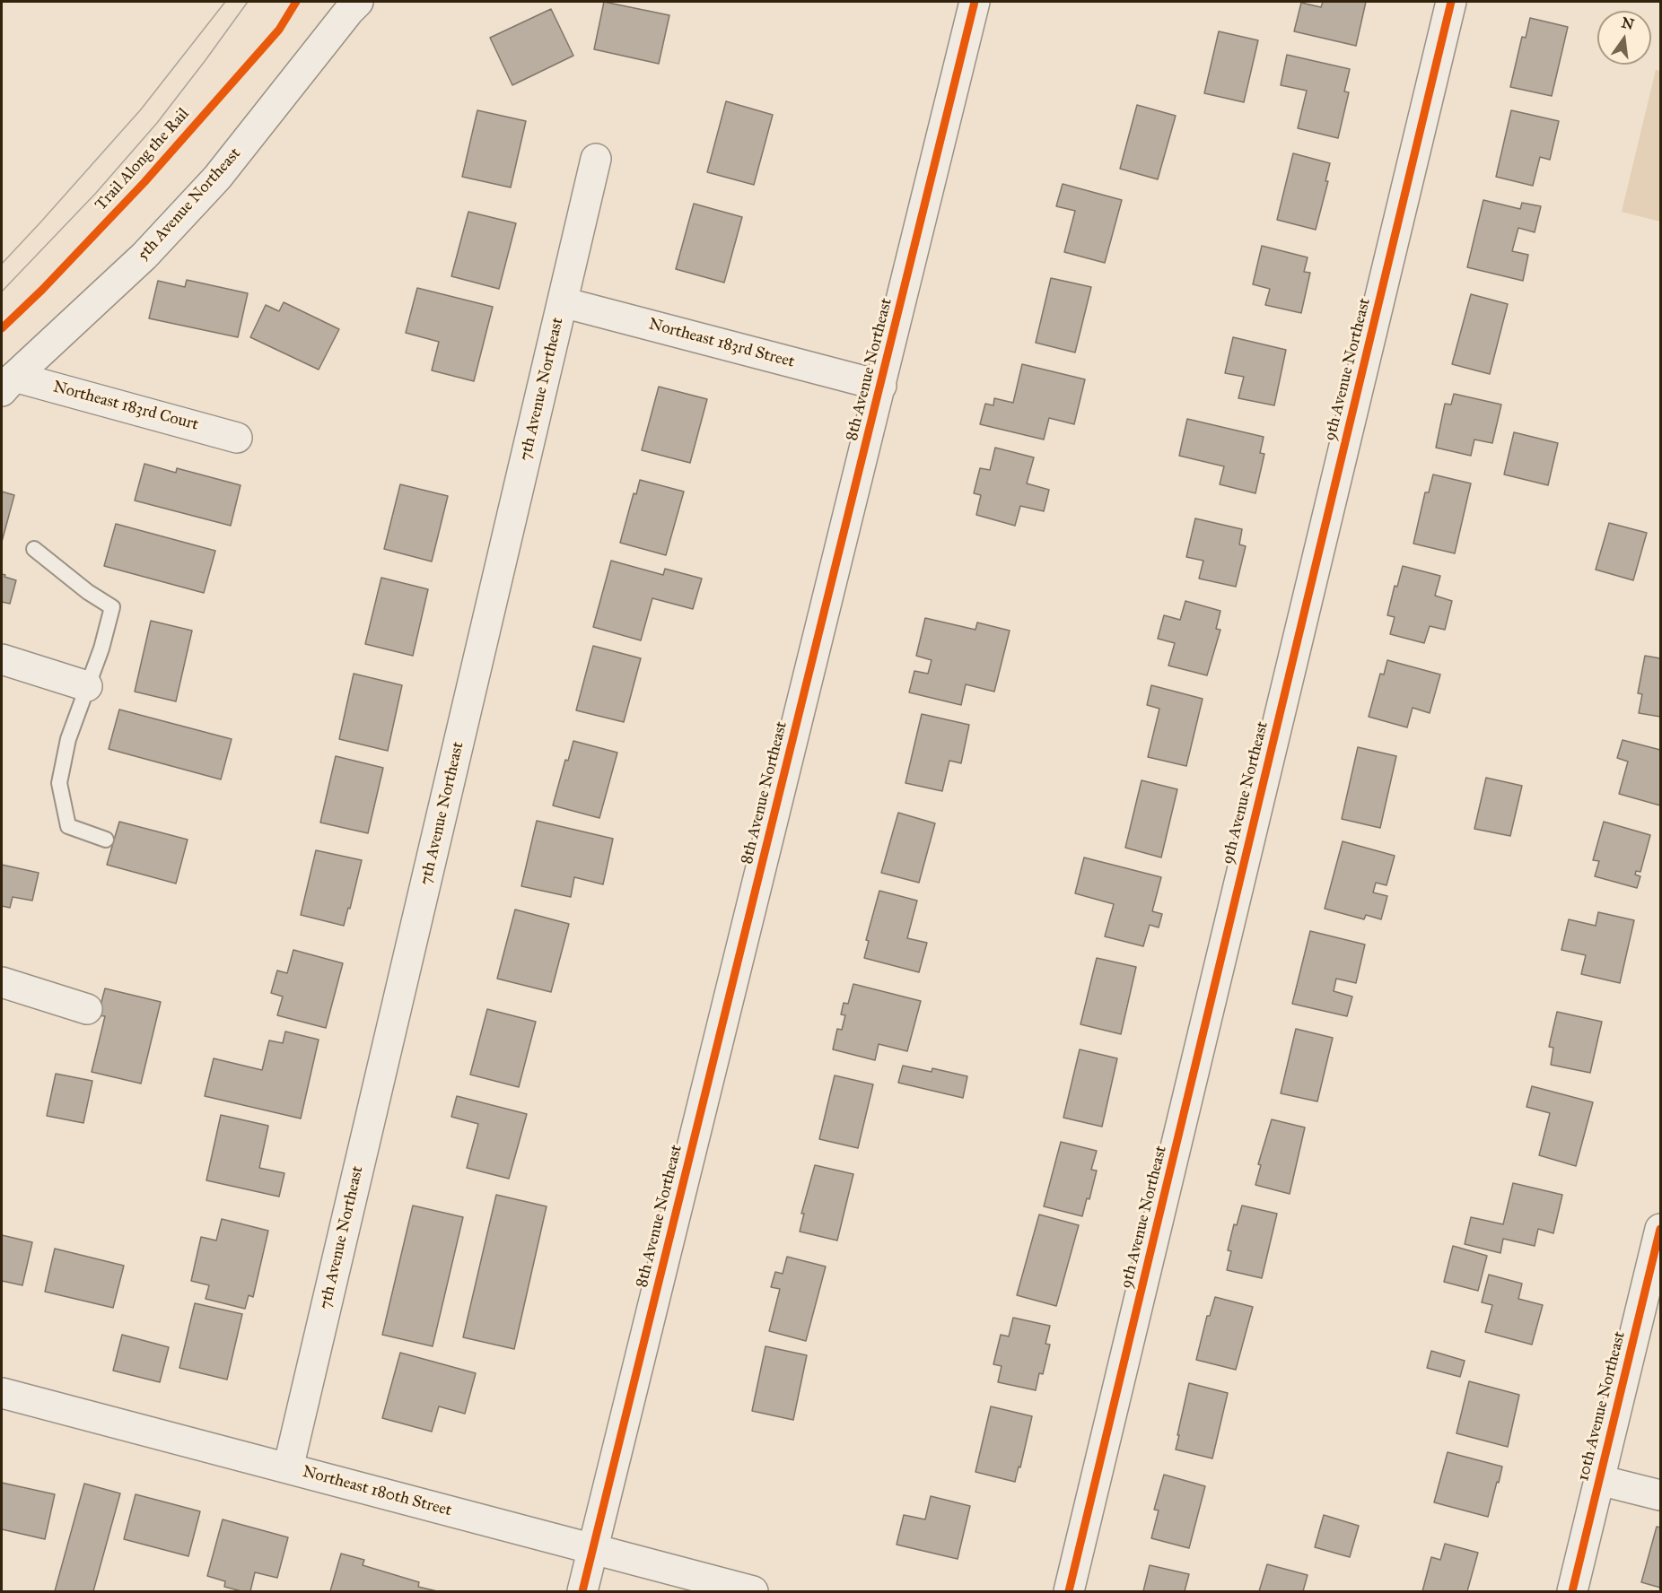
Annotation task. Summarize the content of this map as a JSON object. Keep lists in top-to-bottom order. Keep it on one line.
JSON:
{"streets":{"street":["5th Avenue Northeast","Northeast 183rd Street","8th Avenue Northeast","9th Avenue Northeast","7th Avenue Northeast","Northeast 183rd Court","10th Avenue Northeast","Northeast 180th Street"],"cycle path":["Trail Along the Rail"]},"crossings":[["5th Avenue Northeast","Northeast 183rd Court"],["Northeast 183rd Street","8th Avenue Northeast"],["Northeast 183rd Street","7th Avenue Northeast"],["8th Avenue Northeast","Northeast 180th Street"],["7th Avenue Northeast","Northeast 180th Street"]],"north":"top"}
